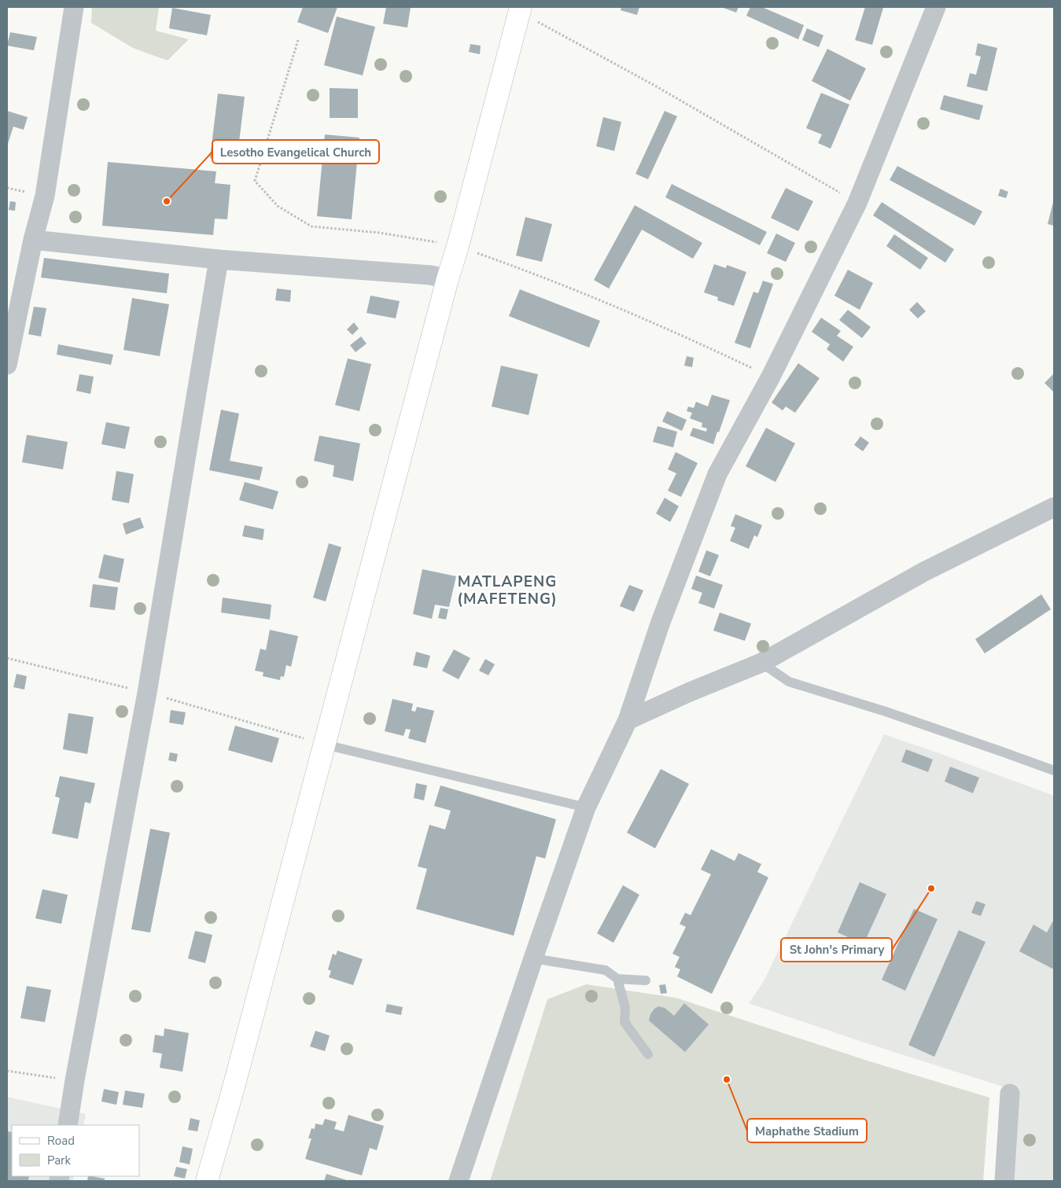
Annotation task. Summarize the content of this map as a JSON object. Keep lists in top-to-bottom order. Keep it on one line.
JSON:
{"districts":["MATLAPENG (MAFETENG)"],"places":["Lesotho Evangelical Church","St John's Primary","Maphathe Stadium"],"legend":["Road","Park"]}
